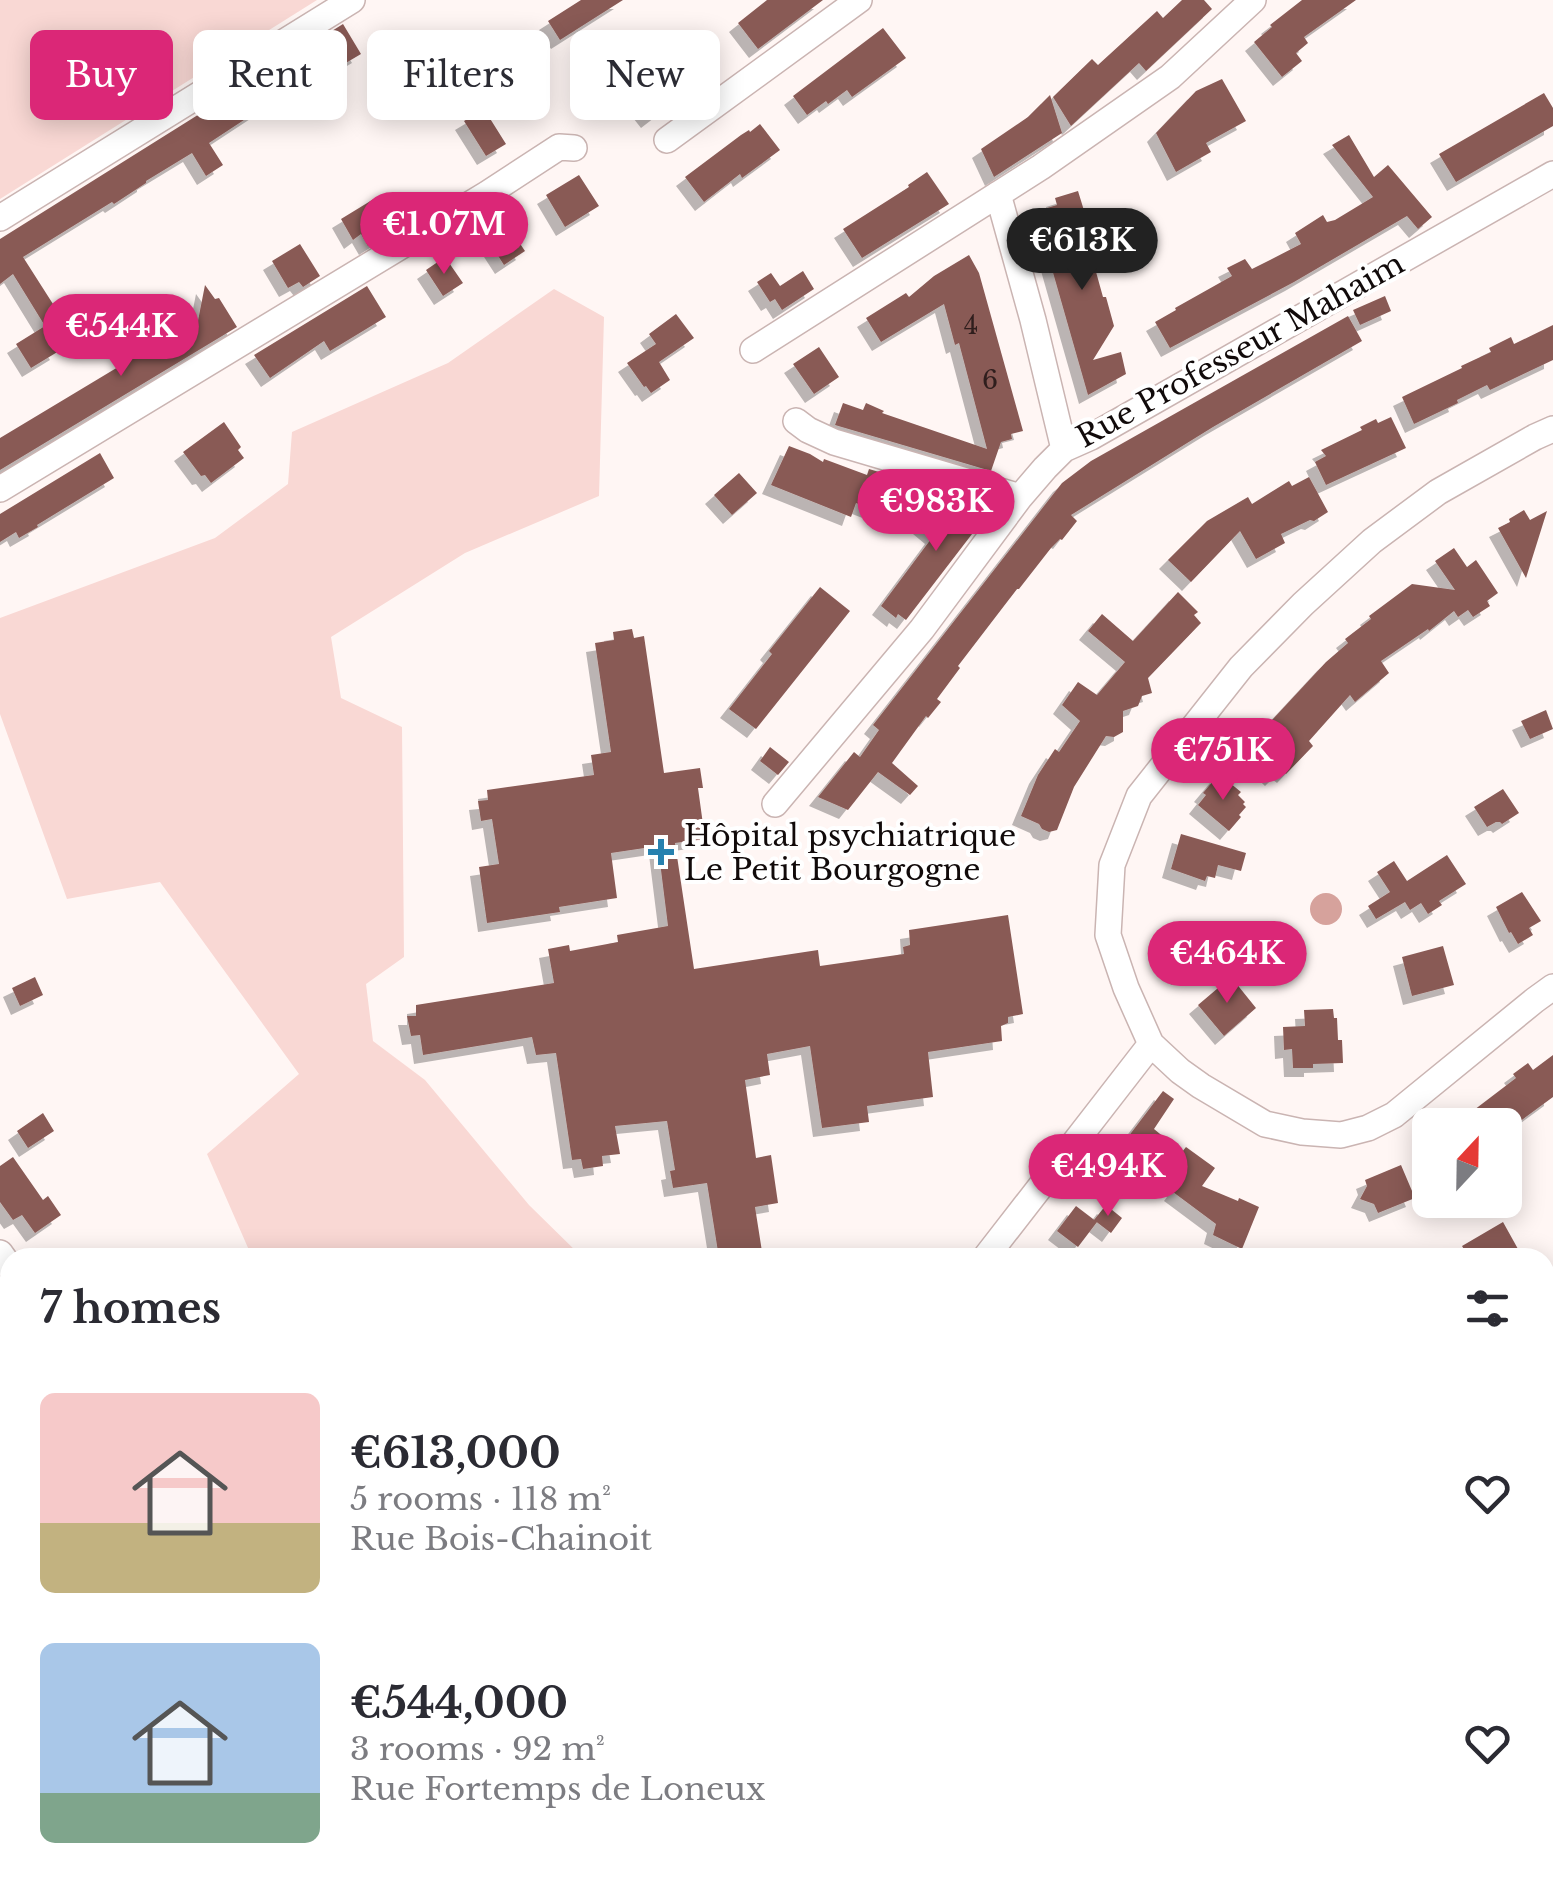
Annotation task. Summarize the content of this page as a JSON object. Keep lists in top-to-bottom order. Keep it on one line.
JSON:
{"streets":{"street":["Rue Professeur Mahaim"]},"places":{"health":["Hôpital psychiatrique Le Petit Bourgogne"]},"house_numbers":["4","6"],"north":"top","page":{"chip":["Buy","Rent","Filters","New"],"price":["€1.07M","€613K","€544K","€983K","€751K","€464K","€494K"],"heading":"7 homes","list":[{"name":"€613,000","note":"5 rooms · 118 m² · Rue Bois-Chainoit"},{"name":"€544,000","note":"3 rooms · 92 m² · Rue Fortemps de Loneux"}]}}
